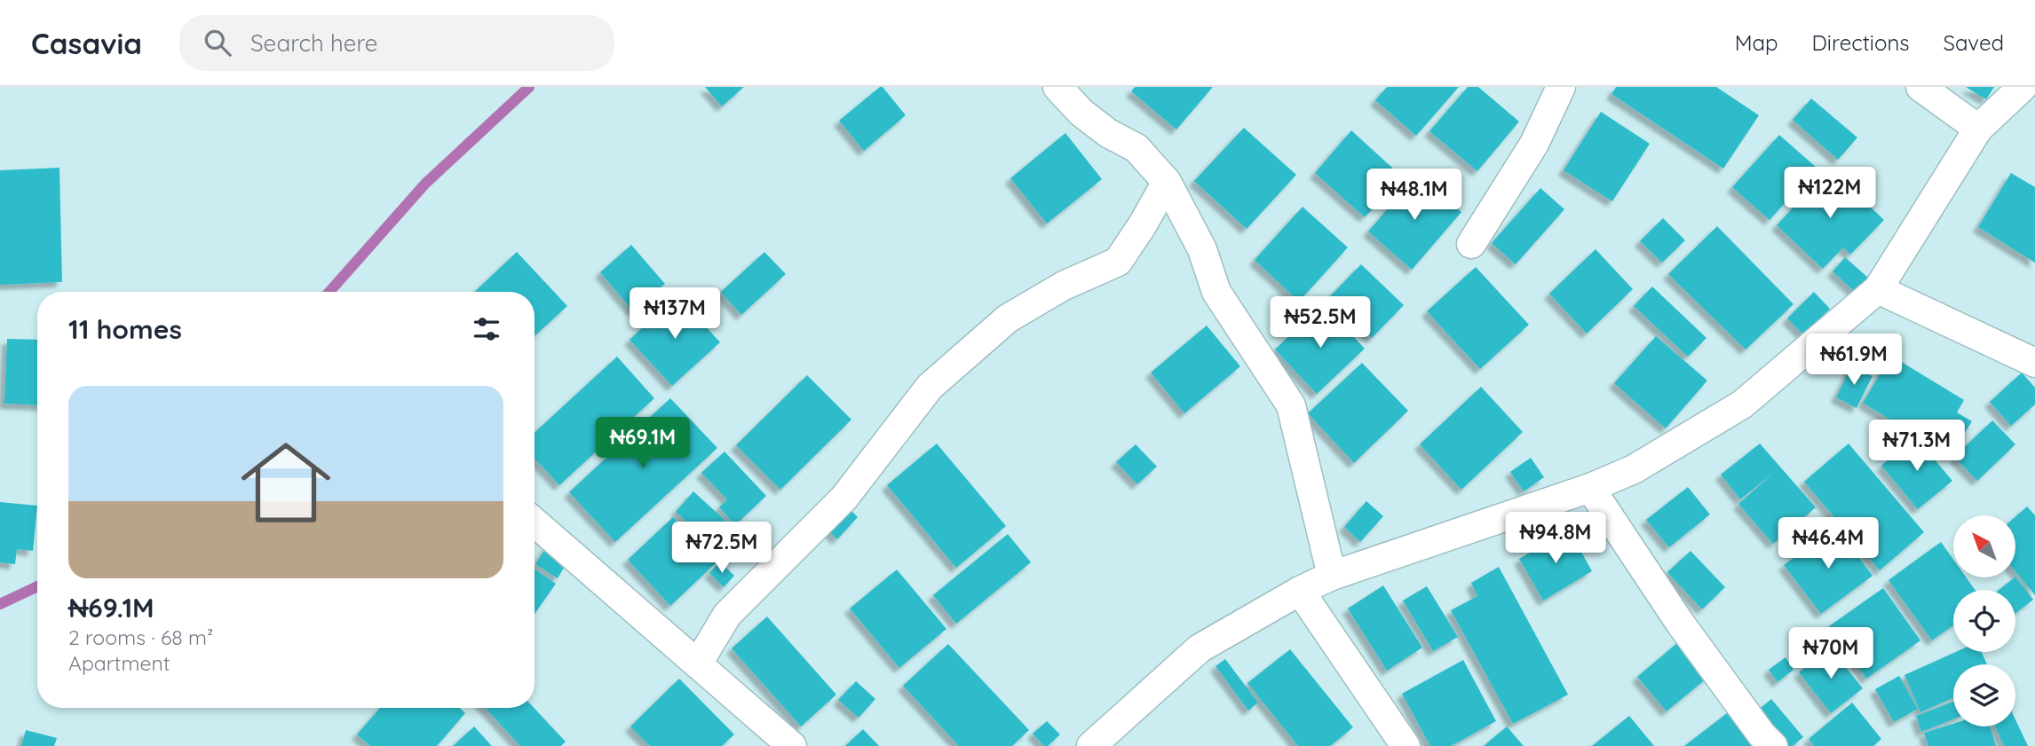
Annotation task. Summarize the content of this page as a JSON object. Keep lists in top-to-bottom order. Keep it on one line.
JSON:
{"north":"top left","page":{"header":"Casavia","search":"Search here","nav":["Map","Directions","Saved"],"price":["₦122M","₦48.1M","₦137M","₦52.5M","₦61.9M","₦69.1M","₦71.3M","₦94.8M","₦46.4M","₦72.5M","₦70M"],"heading":"11 homes","list":[{"name":"₦69.1M","note":"2 rooms · 68 m² · Apartment"}]}}
